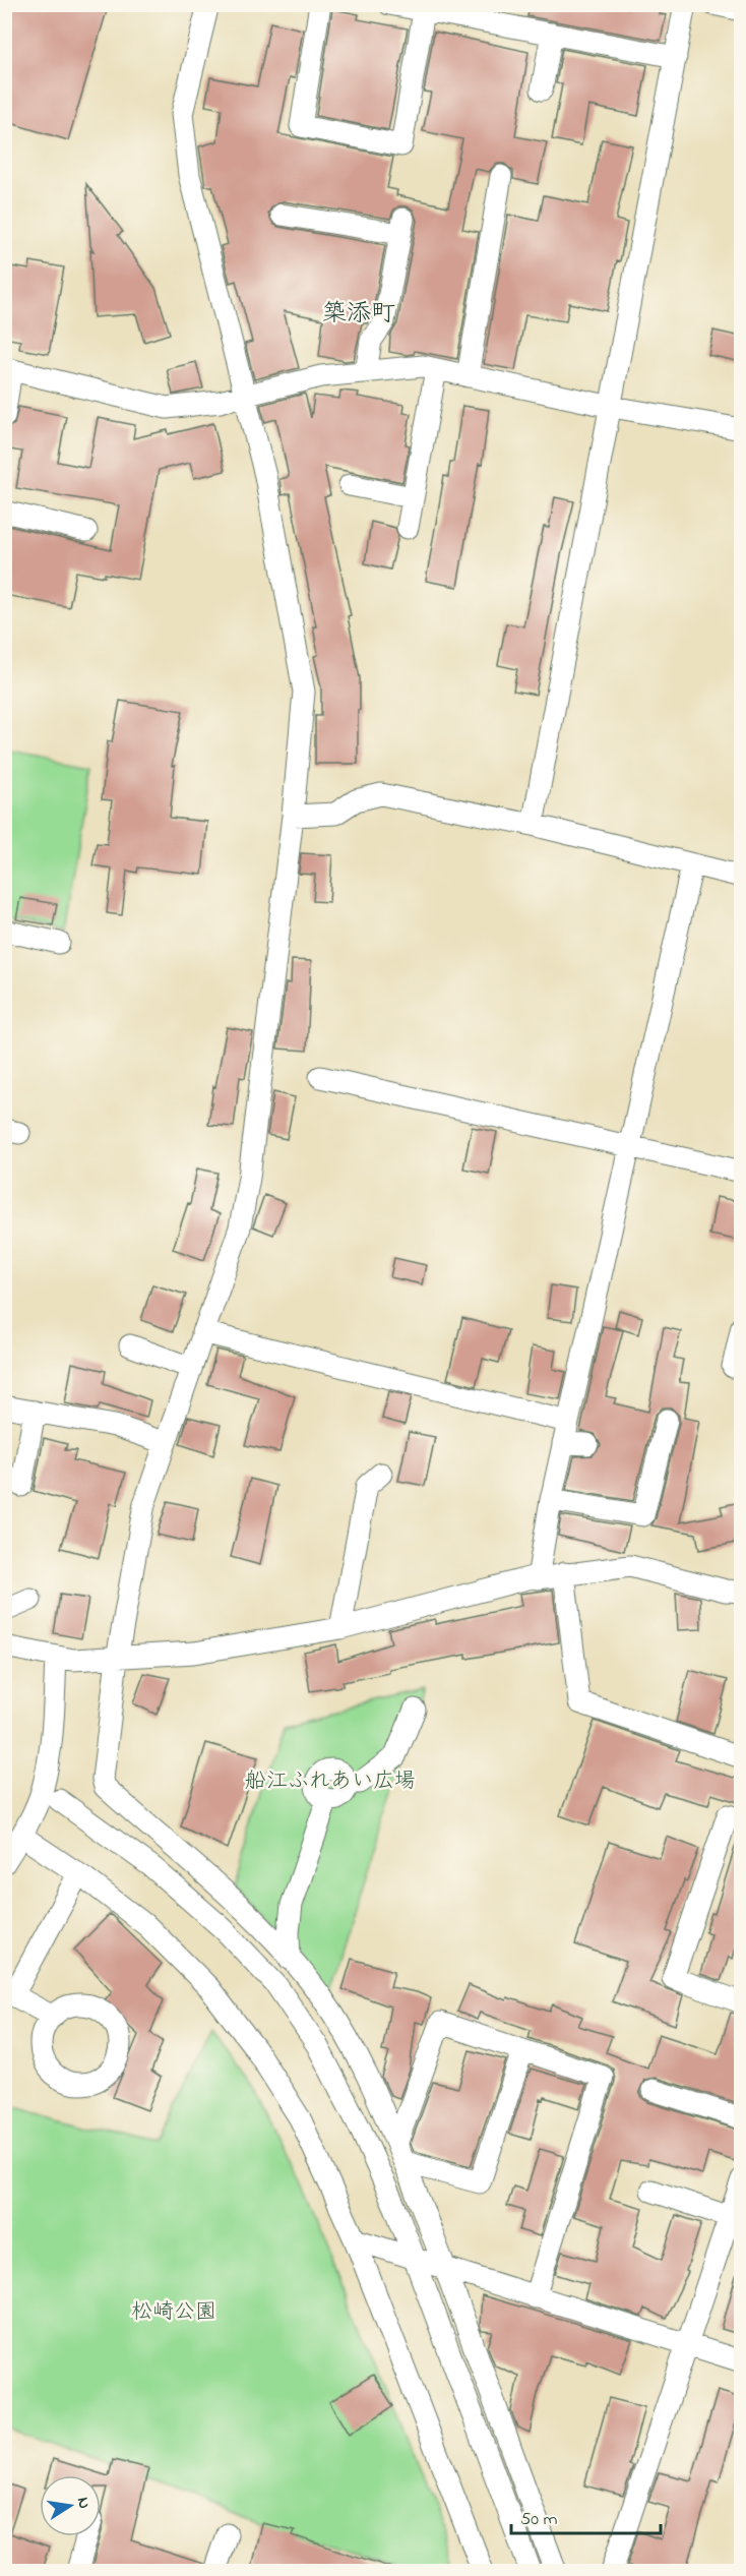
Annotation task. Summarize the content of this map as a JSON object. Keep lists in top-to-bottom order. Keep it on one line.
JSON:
{"districts":["築添町"],"parks":["船江ふれあい広場","松崎公園"],"scale_bar":"50 m","north":"right"}
